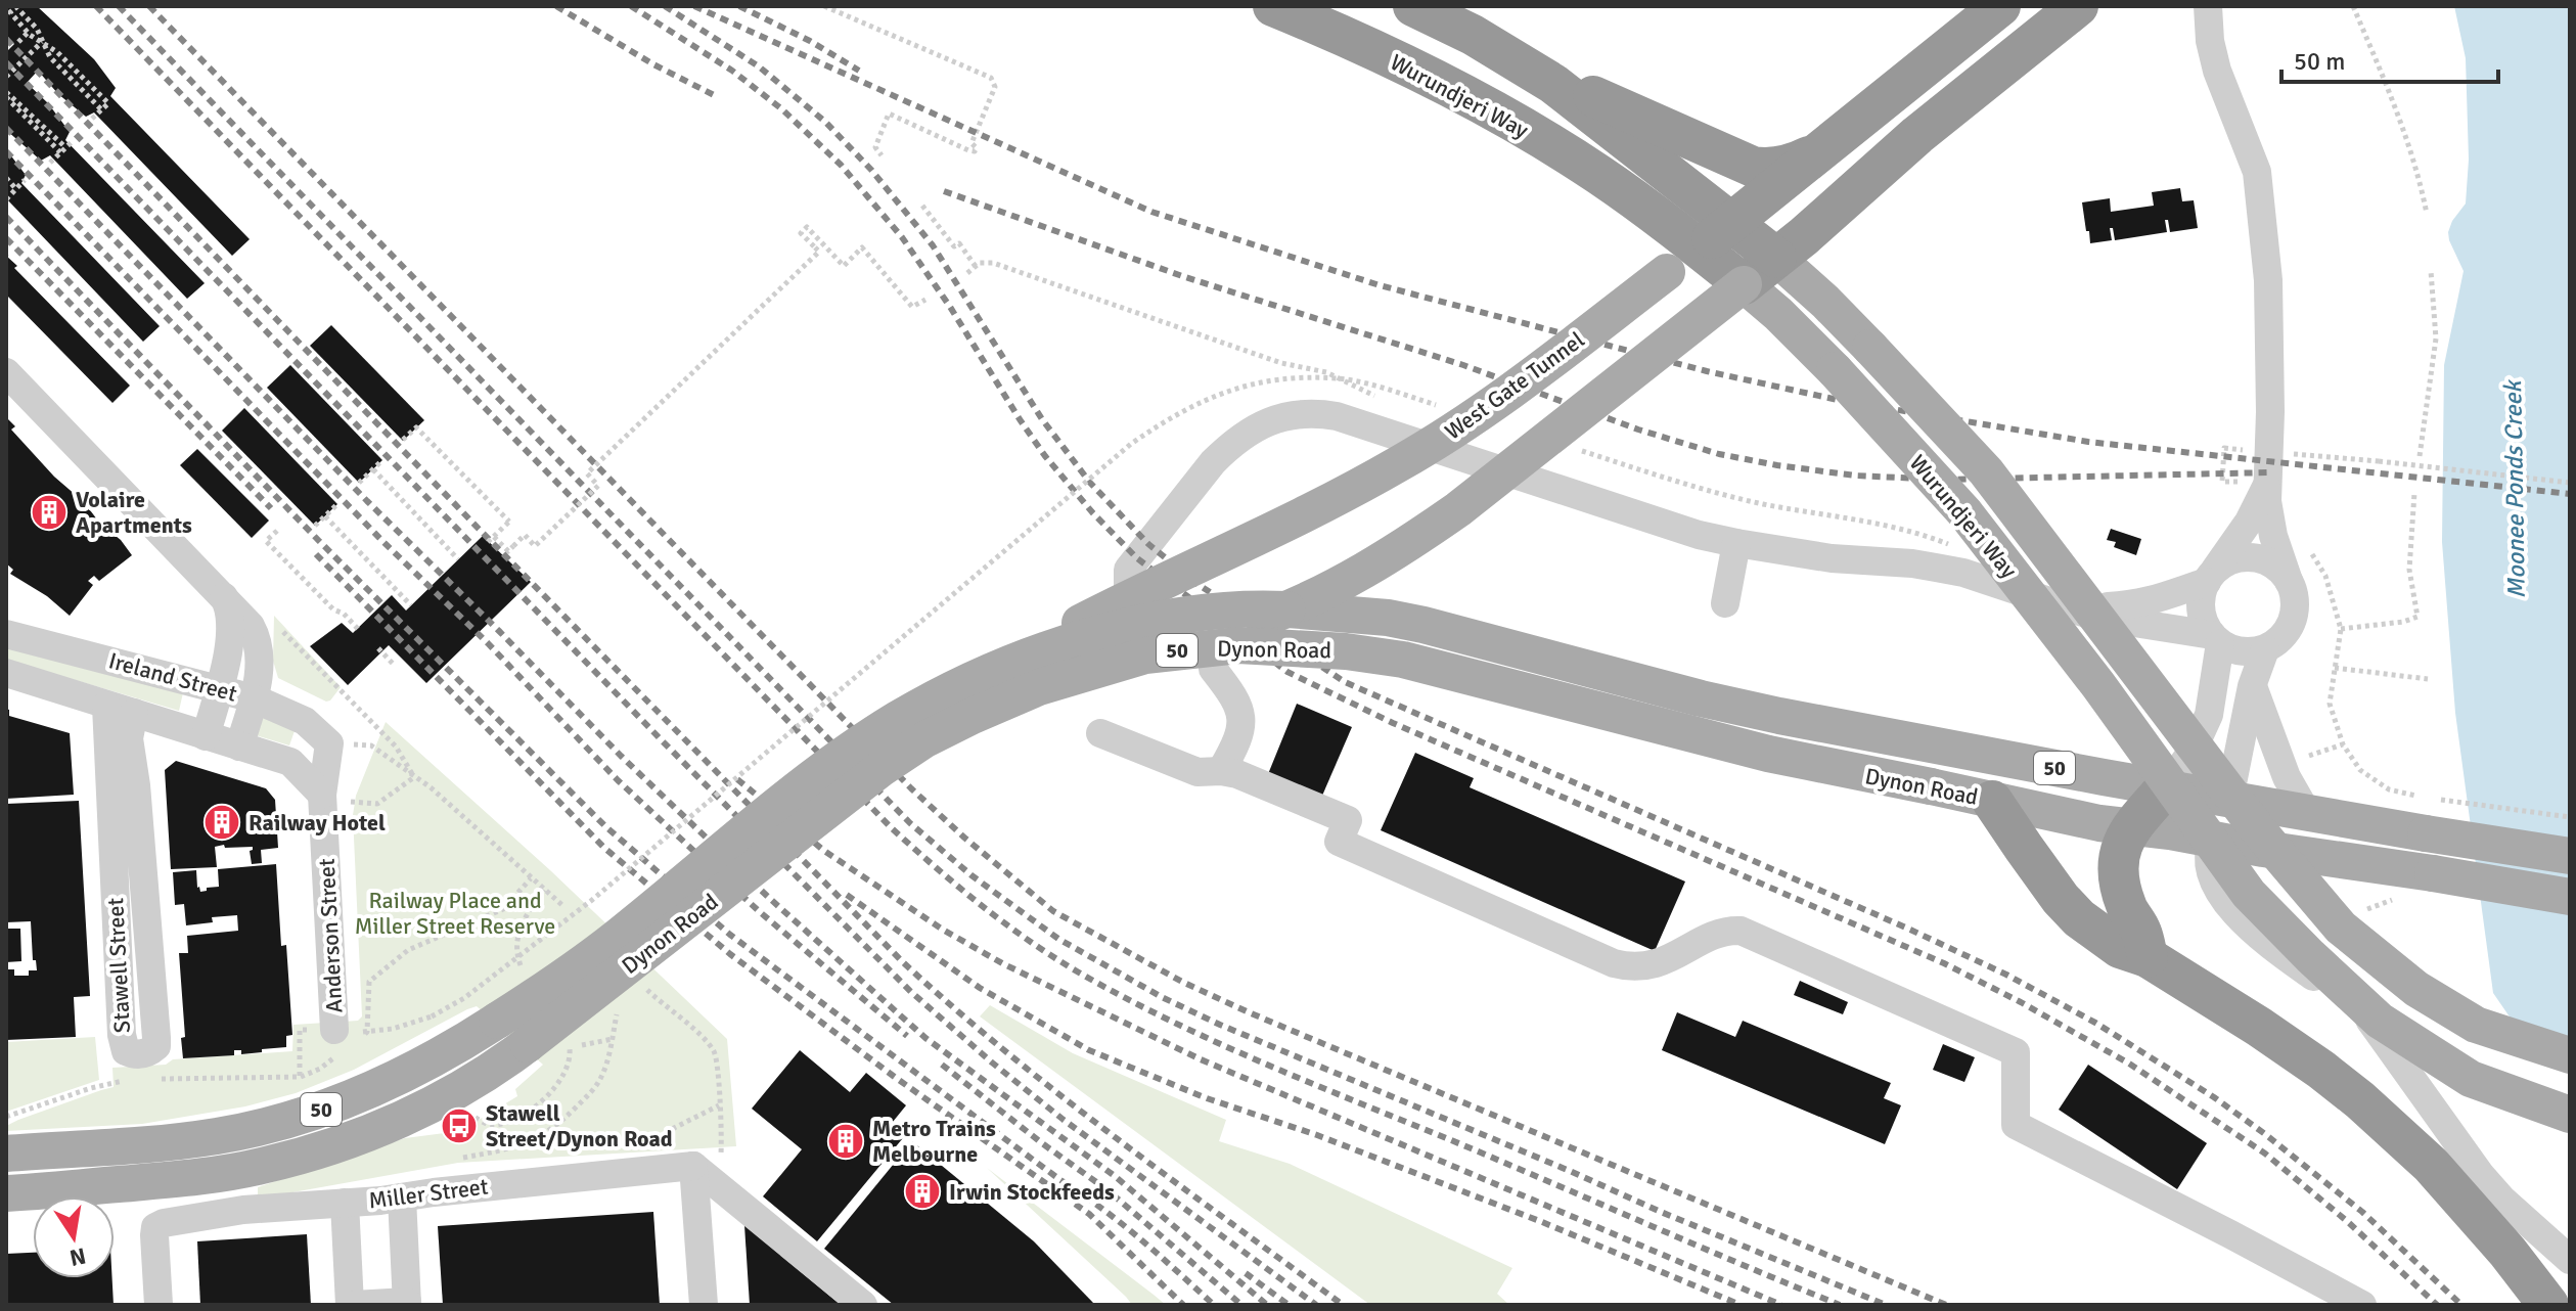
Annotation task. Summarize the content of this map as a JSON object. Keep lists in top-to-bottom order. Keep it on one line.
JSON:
{"streets":{"highway":["Wurundjeri Way","West Gate Tunnel"],"main road":["Dynon Road","50"],"street":["Ireland Street","Anderson Street","Stawell Street","Miller Street"]},"crossings":[["Wurundjeri Way","West Gate Tunnel"],["West Gate Tunnel","Dynon Road"],["Ireland Street","Anderson Street"],["Ireland Street","Stawell Street"]],"water":["Moonee Ponds Creek"],"parks":["Railway Place and Miller Street Reserve"],"places":{"building":["Volaire Apartments","Railway Hotel","Metro Trains Melbourne","Irwin Stockfeeds"],"bus stop":["Stawell Street/Dynon Road"]},"scale_bar":"50 m","north":"bottom"}
